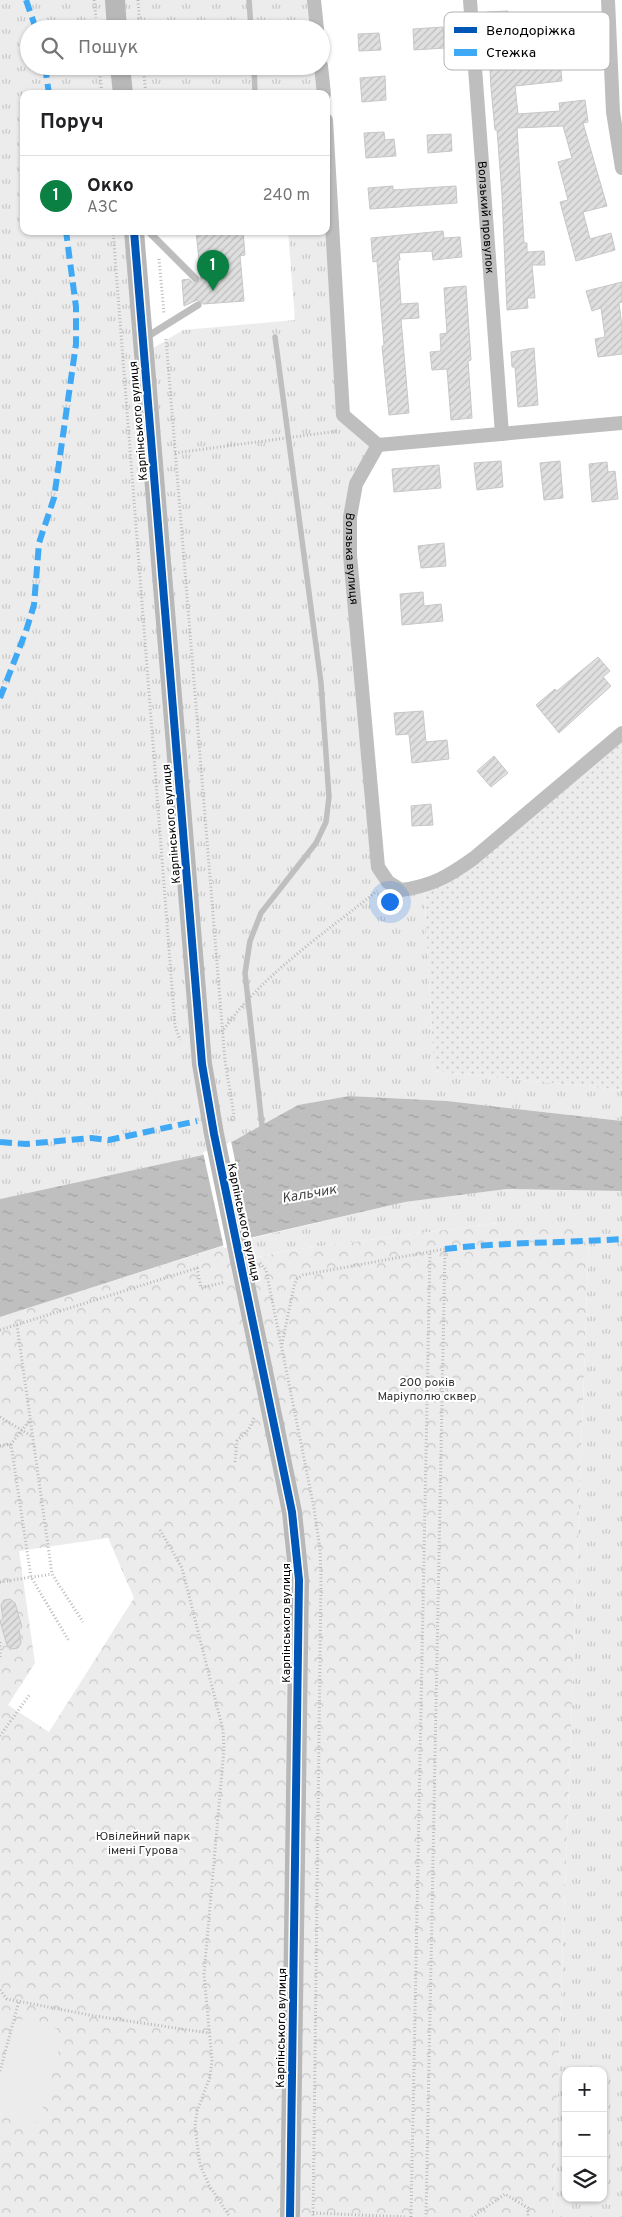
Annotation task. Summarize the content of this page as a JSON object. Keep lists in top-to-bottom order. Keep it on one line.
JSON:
{"streets":{"street":["Волзький провулок","Карпінського вулиця","Волзька вулиця"]},"water":["Кальчик"],"parks":["200 років Маріуполю сквер","Ювілейний парк імені Гурова"],"legend":["Велодоріжка","Стежка"],"page":{"search":"Пошук","heading":"Поруч","list":[{"mark":"1","name":"Окко","note":"АЗС","value":"240 m"}],"pins":"1","map_buttons":["+","−"]}}
